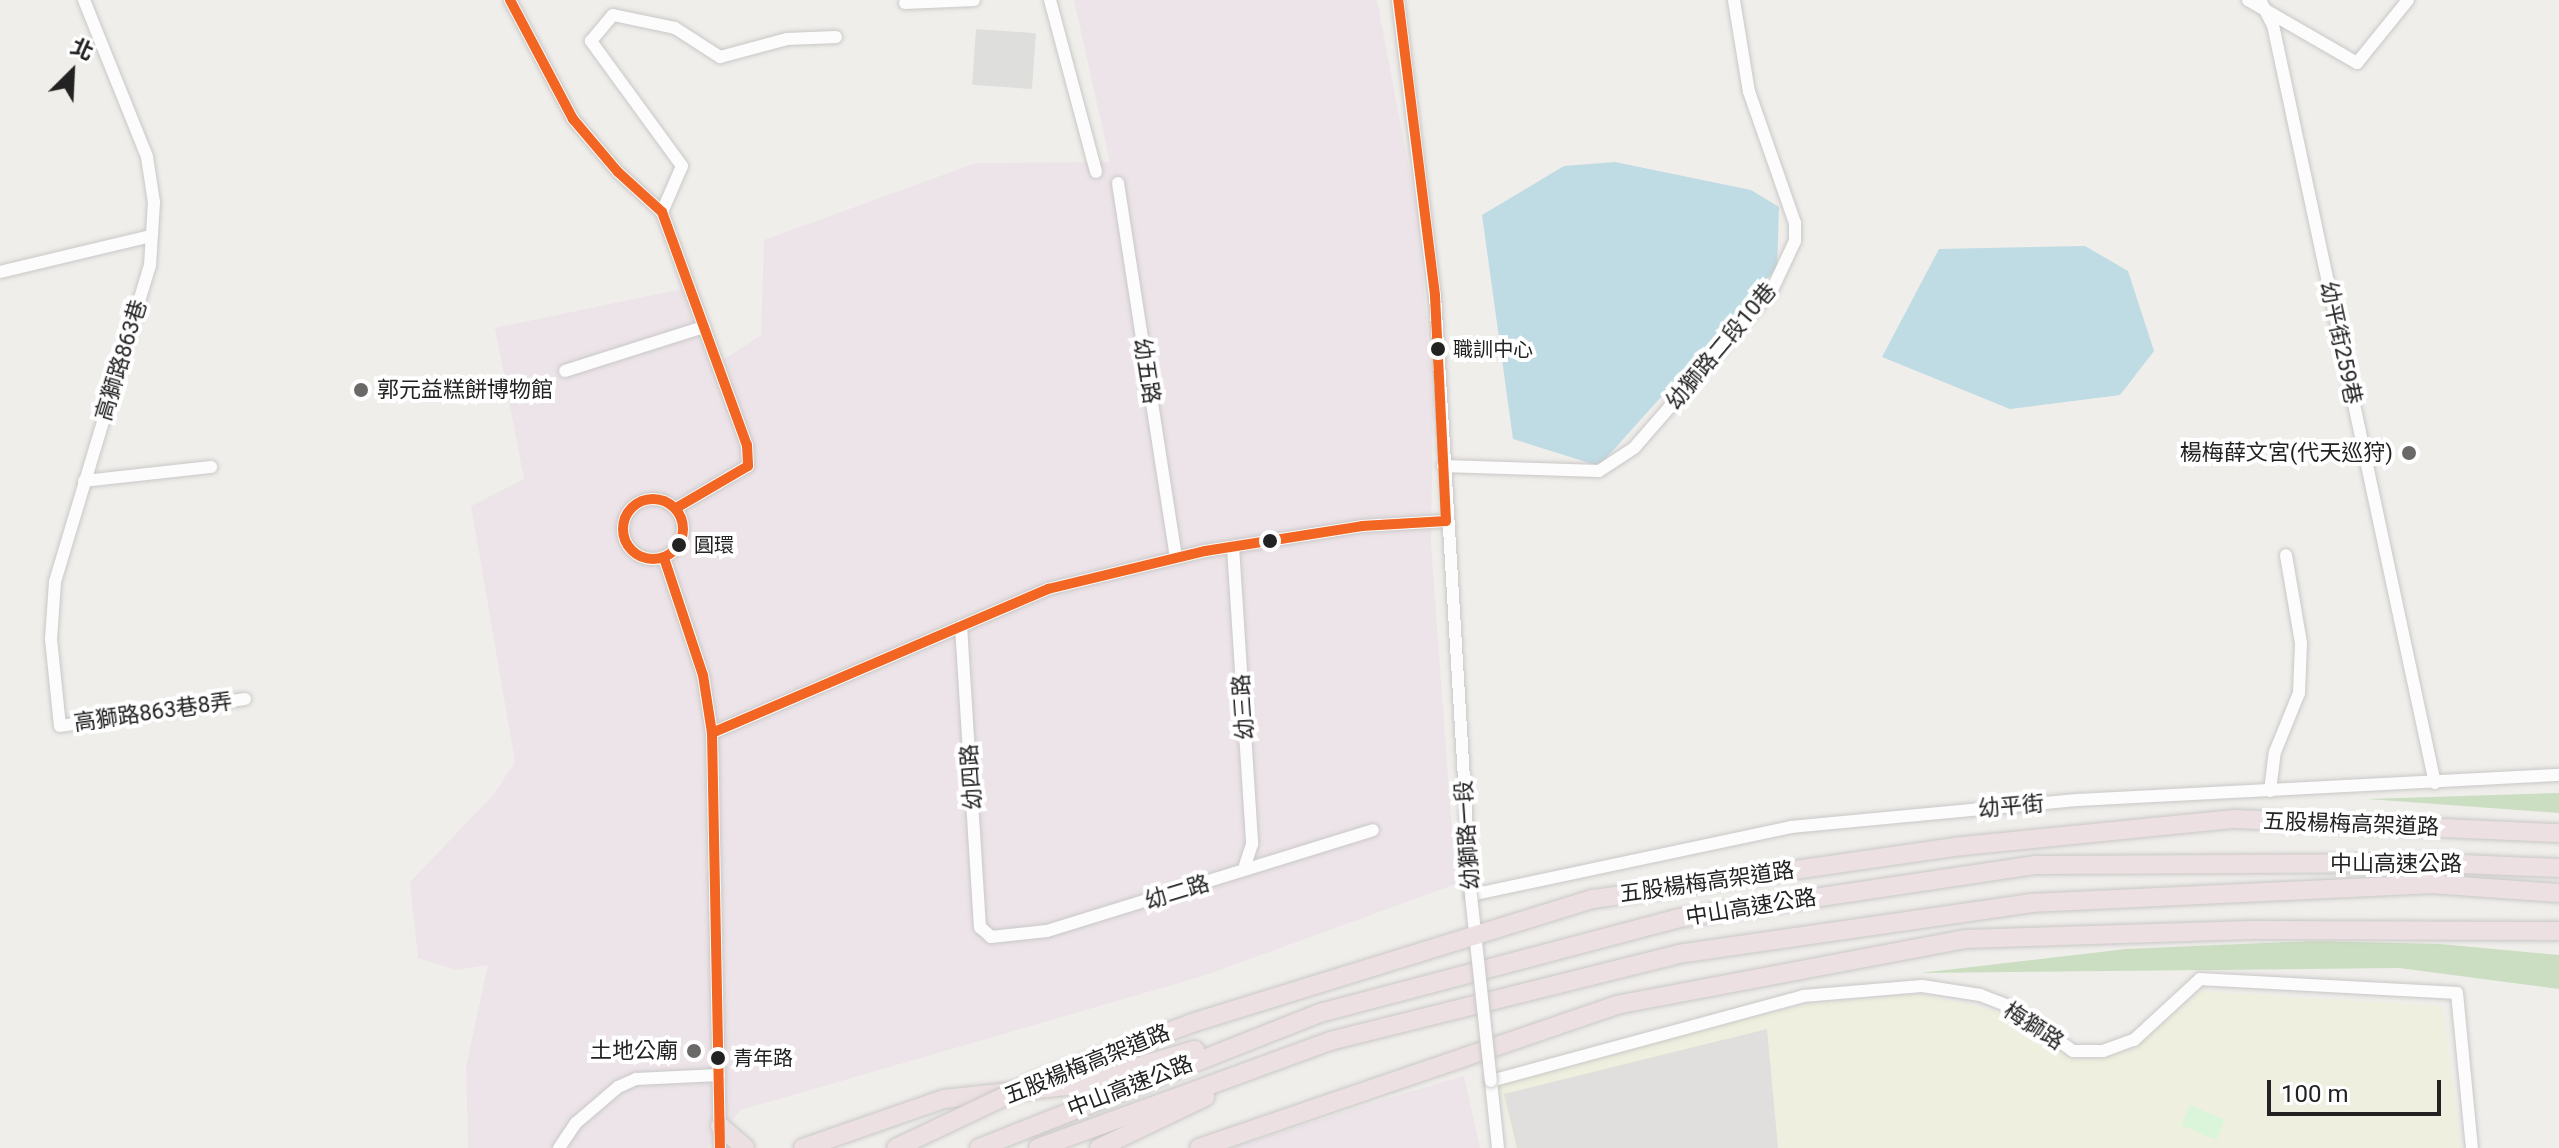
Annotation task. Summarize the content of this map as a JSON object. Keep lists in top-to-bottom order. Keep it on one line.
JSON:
{"streets":{"highway":["五股楊梅高架道路","中山高速公路"],"street":["幼平街259巷","幼獅路二段10巷","高獅路863巷","幼五路","幼三路","高獅路863巷8弄","幼四路","幼平街","幼獅路一段","幼二路","梅獅路"]},"crossings":[["幼平街259巷","幼平街"],["幼獅路二段10巷","幼獅路一段"],["高獅路863巷","高獅路863巷8弄"],["幼三路","幼二路"],["幼四路","幼二路"],["幼平街","幼獅路一段"],["幼獅路一段","梅獅路"]],"places":["職訓中心","郭元益糕餅博物館","楊梅薛文宮(代天巡狩)","圓環","土地公廟","青年路"],"scale_bar":"100 m","north":"top right"}
